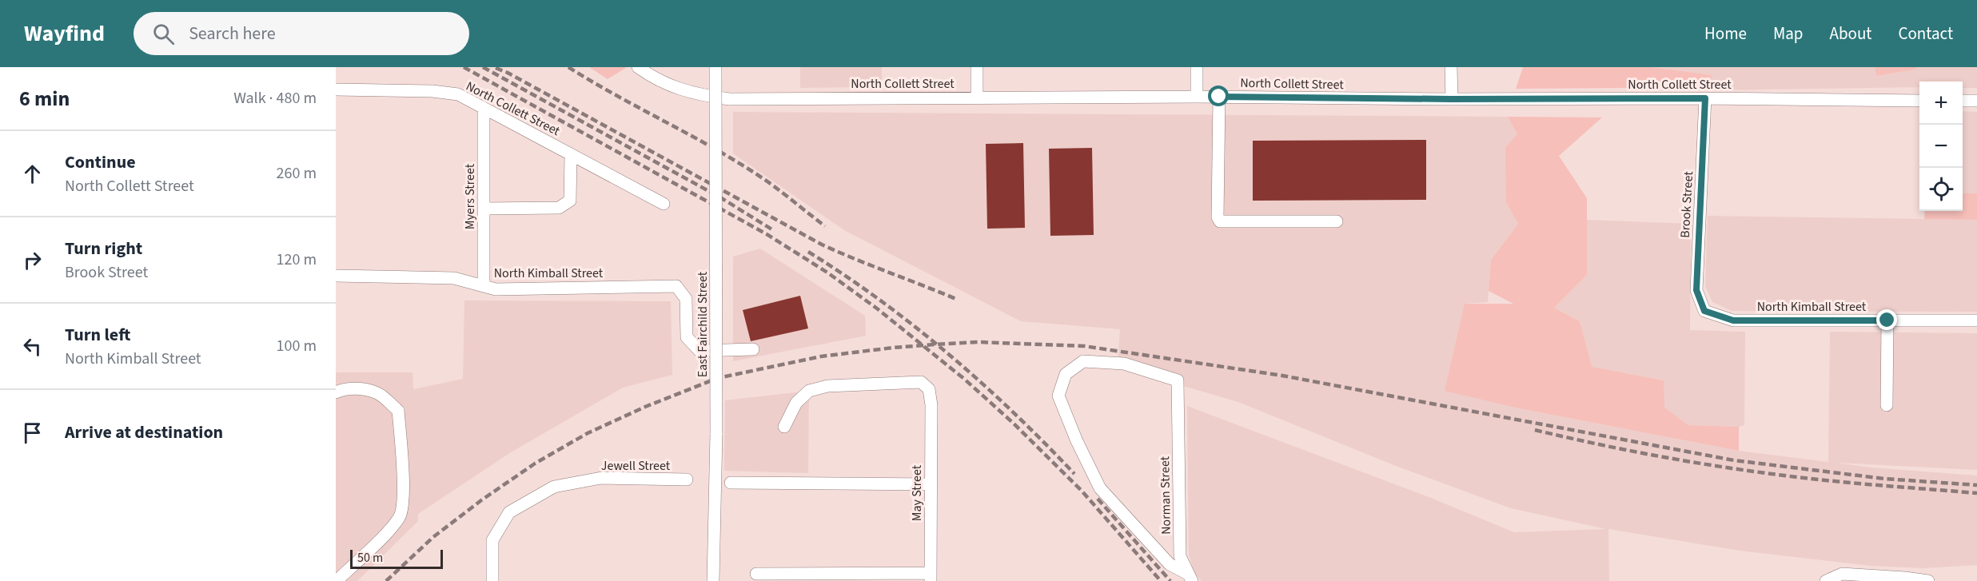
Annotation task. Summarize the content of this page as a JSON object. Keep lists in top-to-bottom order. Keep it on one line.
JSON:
{"streets":{"street":["North Collett Street","Myers Street","Brook Street","North Kimball Street","East Fairchild Street","Jewell Street","May Street","Norman Street"]},"crossings":[["North Collett Street","Myers Street"],["North Collett Street","Brook Street"],["Myers Street","North Kimball Street"],["Brook Street","North Kimball Street"]],"scale_bar":"50 m","page":{"header":"Wayfind","search":"Search here","nav":["Home","Map","About","Contact"],"heading":["6 min","Walk · 480 m"],"map_buttons":["+","−"],"list":[["Continue","North Collett Street","260 m"],["Turn right","Brook Street","120 m"],["Turn left","North Kimball Street","100 m"],"Arrive at destination"],"scale":"50 m"}}
